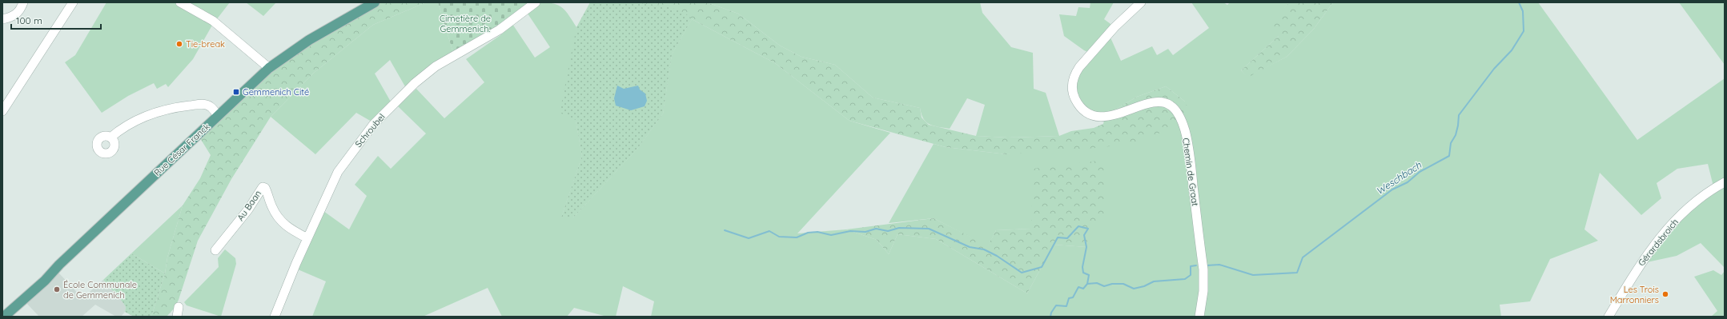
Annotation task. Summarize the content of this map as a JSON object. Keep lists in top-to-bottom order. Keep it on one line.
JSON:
{"streets":{"main road":["Rue César Franck"],"street":["Schroubel","Chemin de Graat","Au Baan","Gérardsbroich"]},"crossings":[["Schroubel","Au Baan"]],"water":["Weschbach"],"parks":["Cimetière de Gemmenich."],"places":{"other":["Tie-break","École Communale de Gemmenich","Les Trois Marronniers"],"transit":["Gemmenich Cité"]},"scale_bar":"100 m"}
